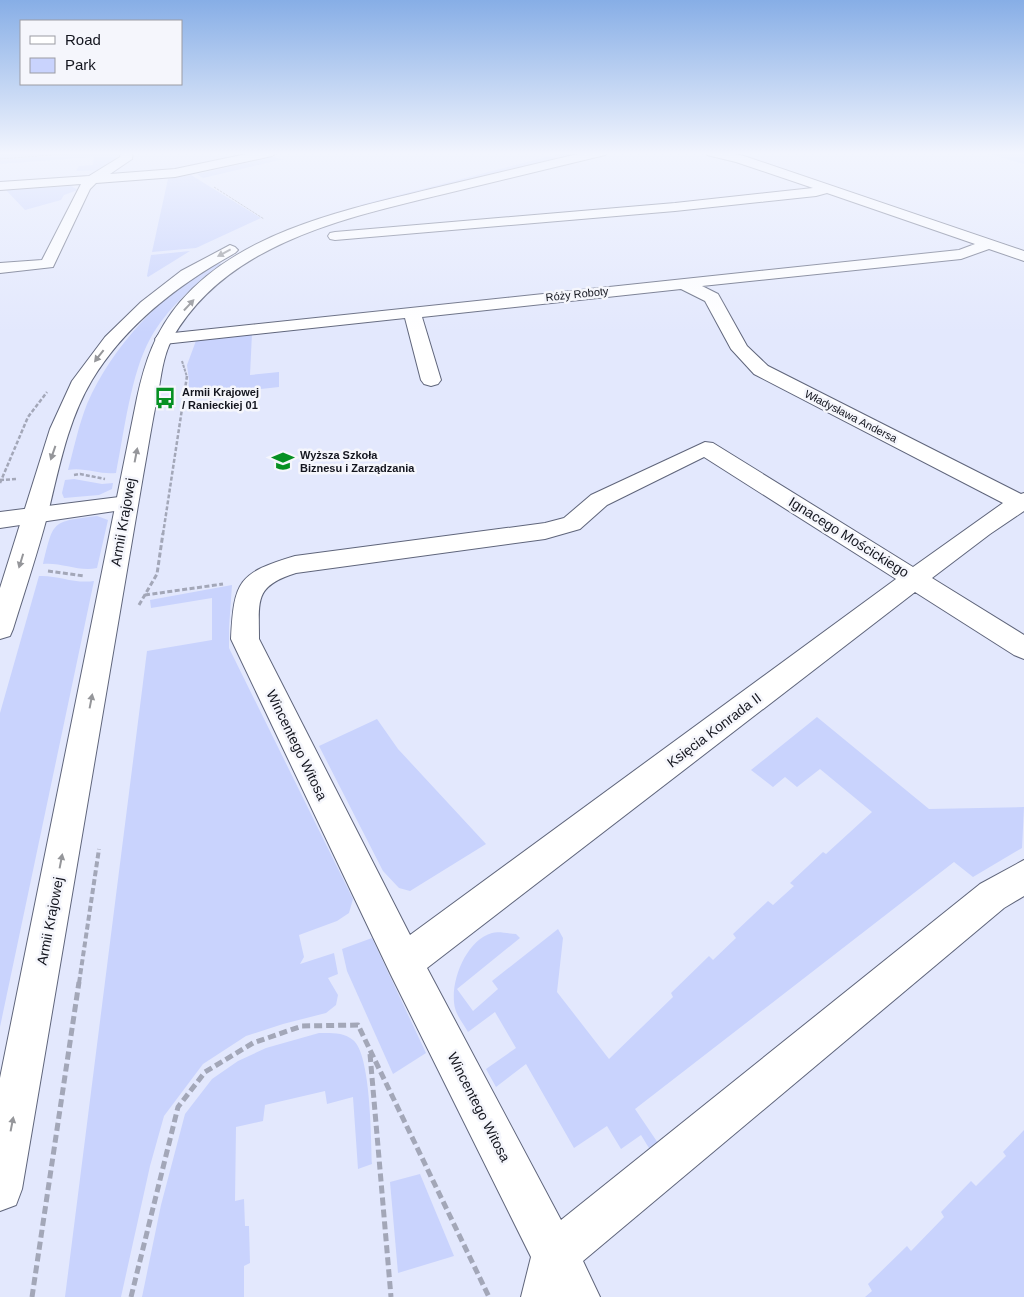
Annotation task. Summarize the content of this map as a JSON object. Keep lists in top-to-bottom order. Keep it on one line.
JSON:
{"streets":{"street":["Róży Roboty","Władysława Andersa","Armii Krajowej","Ignacego Mościckiego","Księcia Konrada II","Wincentego Witosa"]},"crossings":[["Róży Roboty","Armii Krajowej"],["Władysława Andersa","Księcia Konrada II"],["Ignacego Mościckiego","Księcia Konrada II"],["Ignacego Mościckiego","Wincentego Witosa"],["Księcia Konrada II","Wincentego Witosa"]],"one_way":["Armii Krajowej"],"places":{"bus stop":["Armii Krajowej / Ranieckiej 01"],"school or university":["Wyższa Szkoła Biznesu i Zarządzania"]},"legend":["Road","Park"]}
